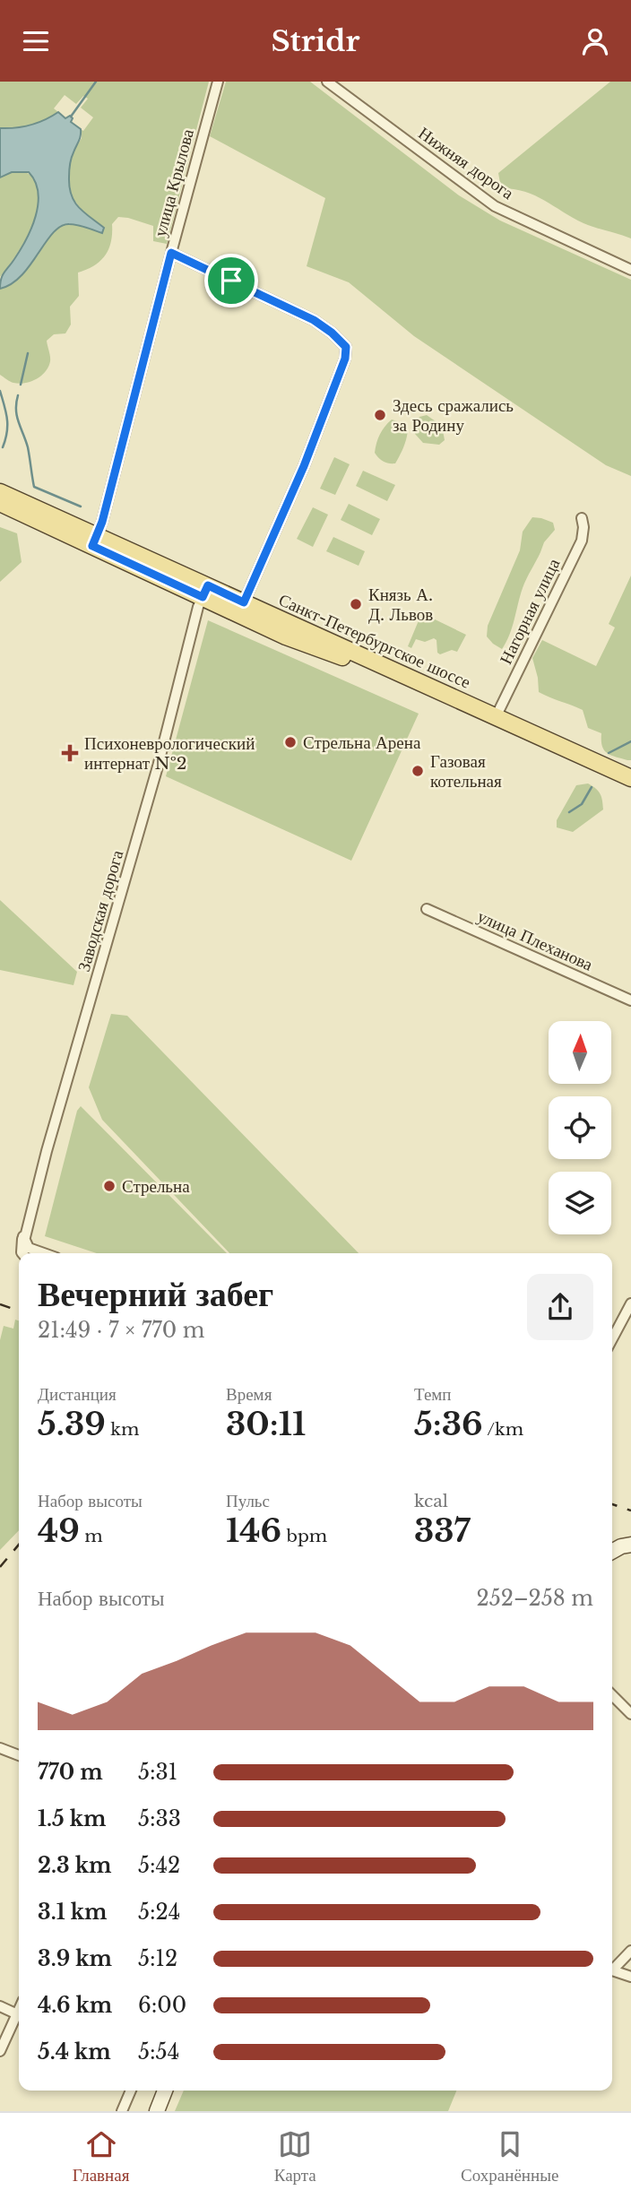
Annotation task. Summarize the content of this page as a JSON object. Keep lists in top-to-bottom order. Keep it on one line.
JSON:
{"streets":{"main road":["Санкт-Петербургское шоссе"],"street":["Нижняя дорога","улица Крылова","Нагорная улица","Заводская дорога","улица Плеханова"]},"crossings":[["улица Крылова","Санкт-Петербургское шоссе"],["Нагорная улица","Санкт-Петербургское шоссе"],["Санкт-Петербургское шоссе","Заводская дорога"]],"places":{"other":["Здесь сражались за Родину","Князь А. Д. Львов","Стрельна Арена","Газовая котельная","Стрельна"],"health":["Психоневрологический интернат №2"]},"north":"top","page":{"header":"Stridr","heading":["Вечерний забег","21:49 · 7 × 770 m"],"stats":[["Дистанция","5.39 km"],["Время","30:11"],["Темп","5:36 /km"],["Набор высоты","49 m"],["Пульс","146 bpm"],["kcal","337"]],"chart":["Набор высоты","252–258 m"],"list":[{"name":"770 m","note":"5:31"},{"name":"1.5 km","note":"5:33"},{"name":"2.3 km","note":"5:42"},{"name":"3.1 km","note":"5:24"},{"name":"3.9 km","note":"5:12"},{"name":"4.6 km","note":"6:00"},{"name":"5.4 km","note":"5:54"}],"tabs":["Главная","Карта","Сохранённые"]}}
